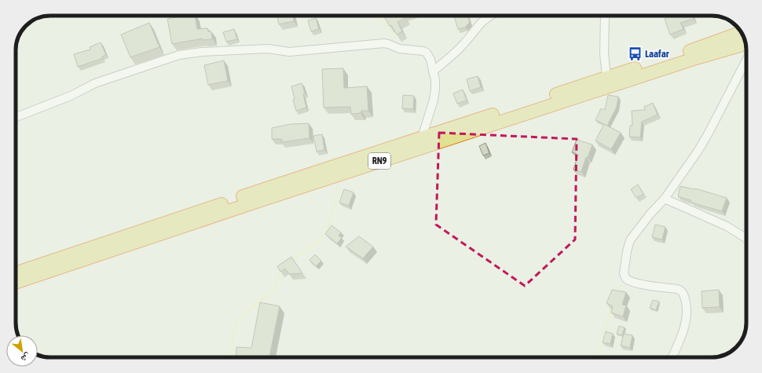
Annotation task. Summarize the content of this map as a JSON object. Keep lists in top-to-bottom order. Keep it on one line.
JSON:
{"streets":{"highway":["RN9"]},"places":{"bus stop":["Laafar"]},"north":"bottom right"}
